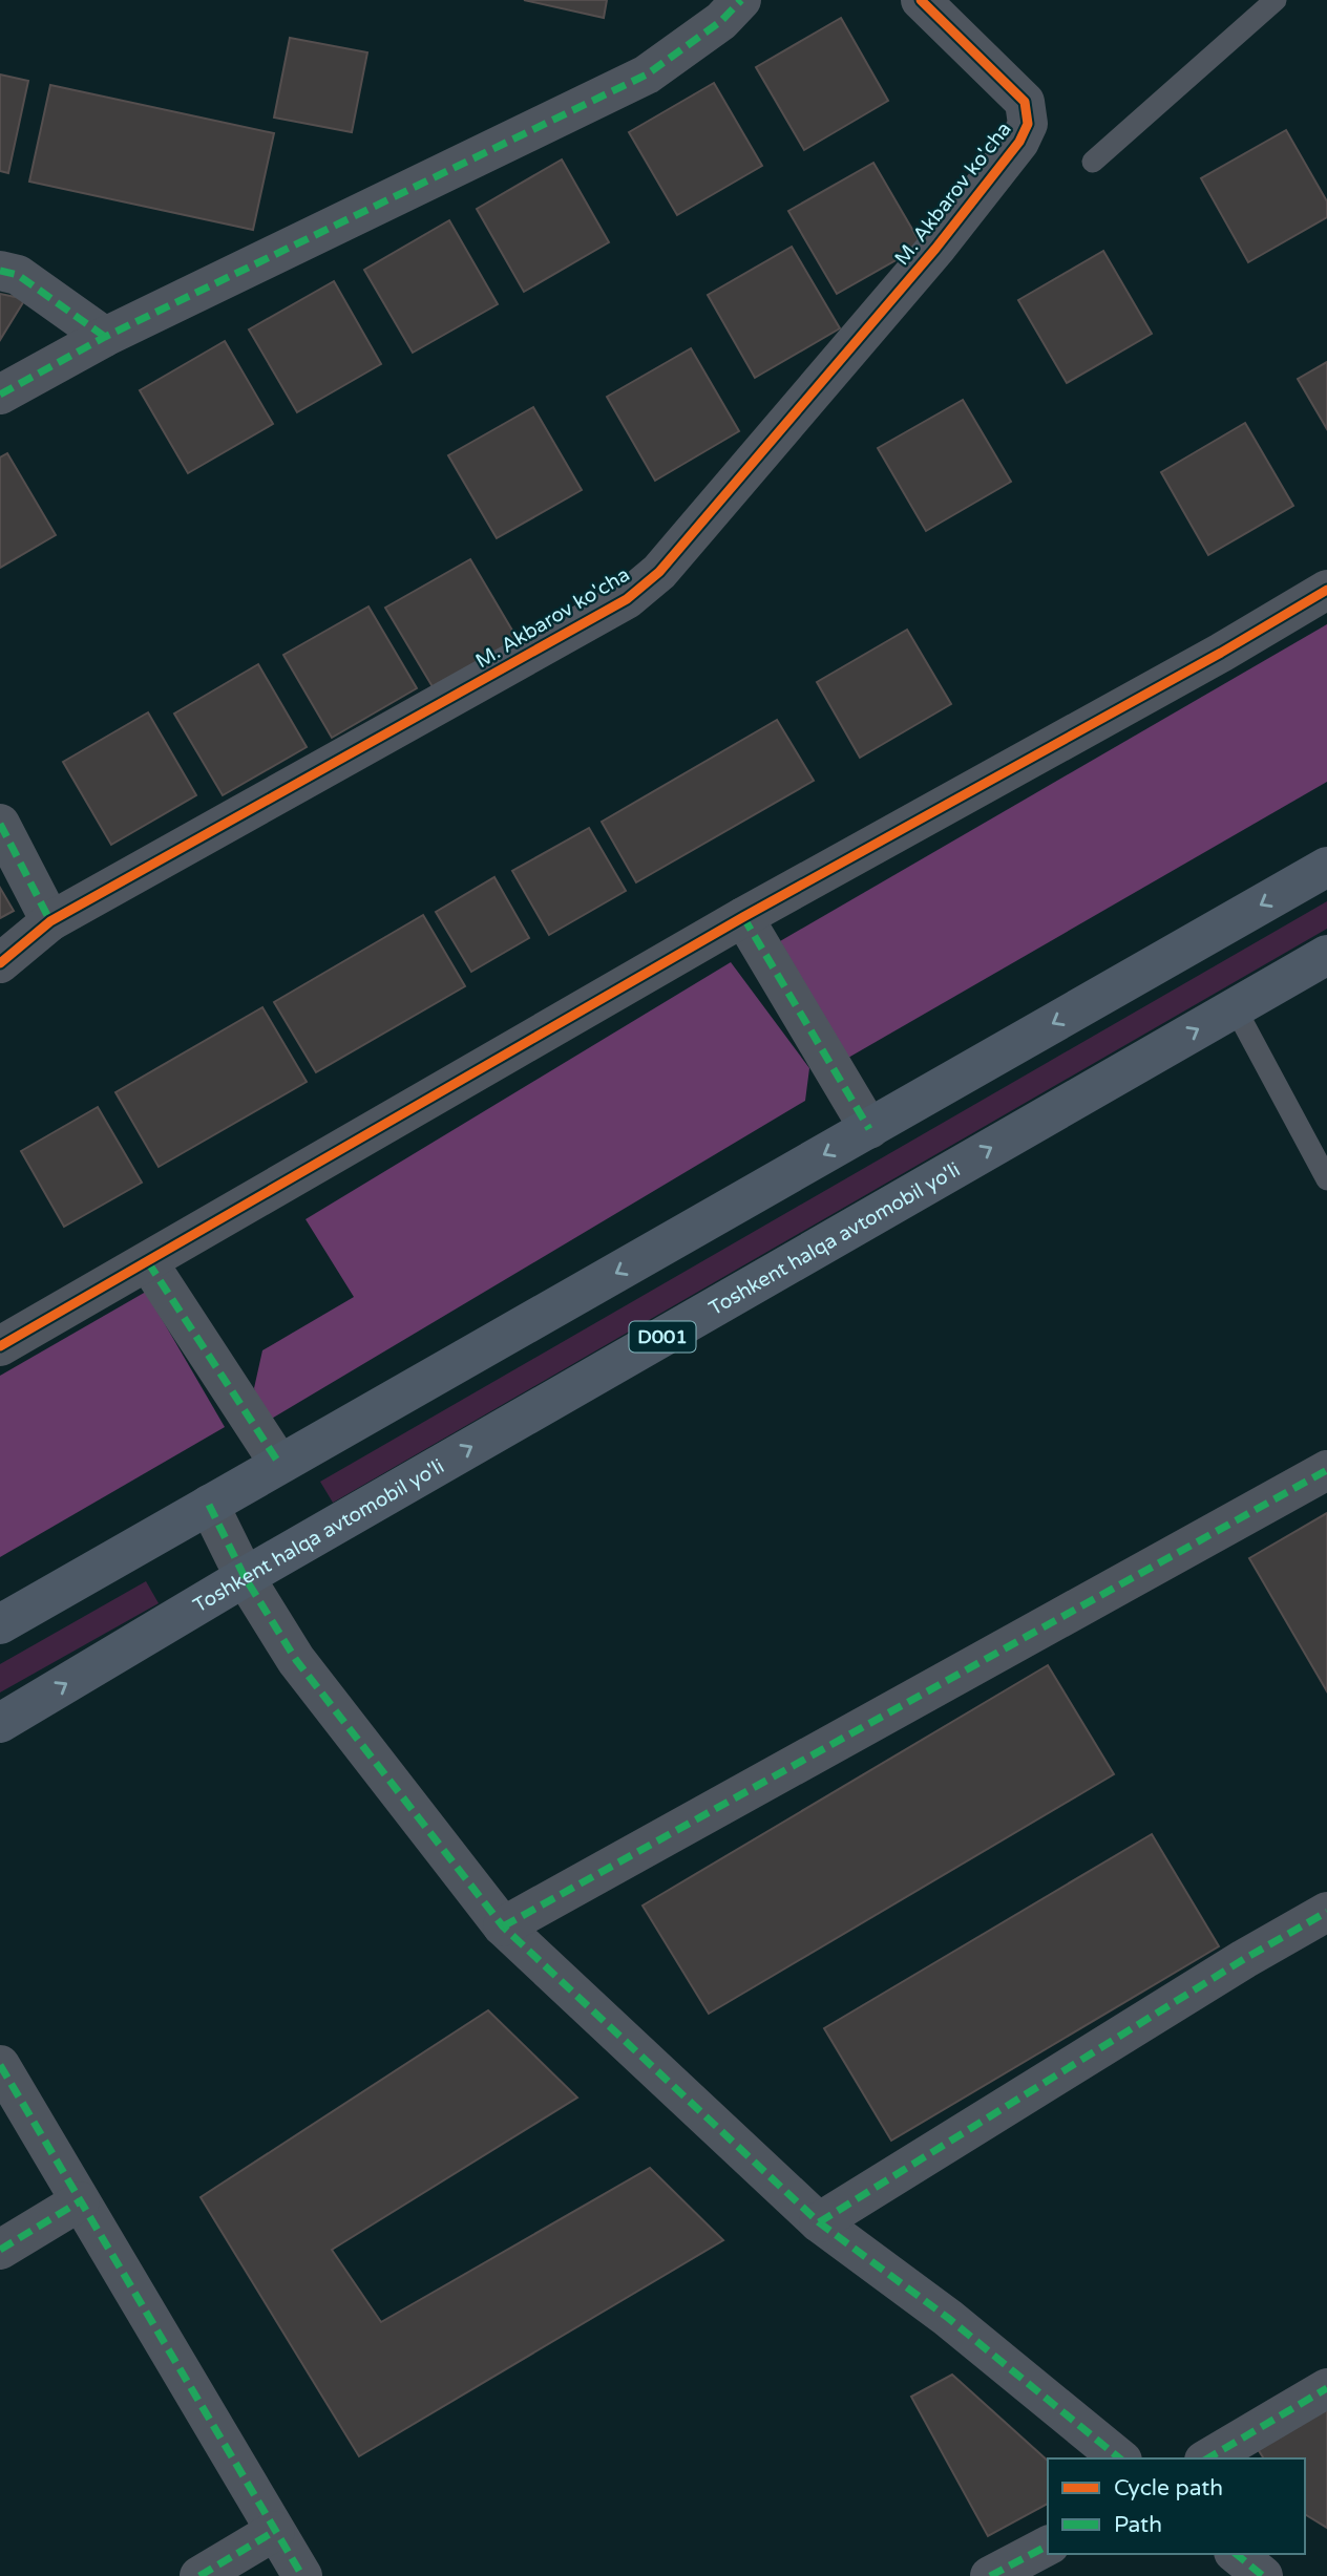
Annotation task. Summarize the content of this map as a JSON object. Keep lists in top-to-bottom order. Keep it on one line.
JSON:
{"streets":{"highway":["Toshkent halqa avtomobil yo'li","D001"],"street":["M. Akbarov ko'cha"]},"legend":["Cycle path","Path"]}
